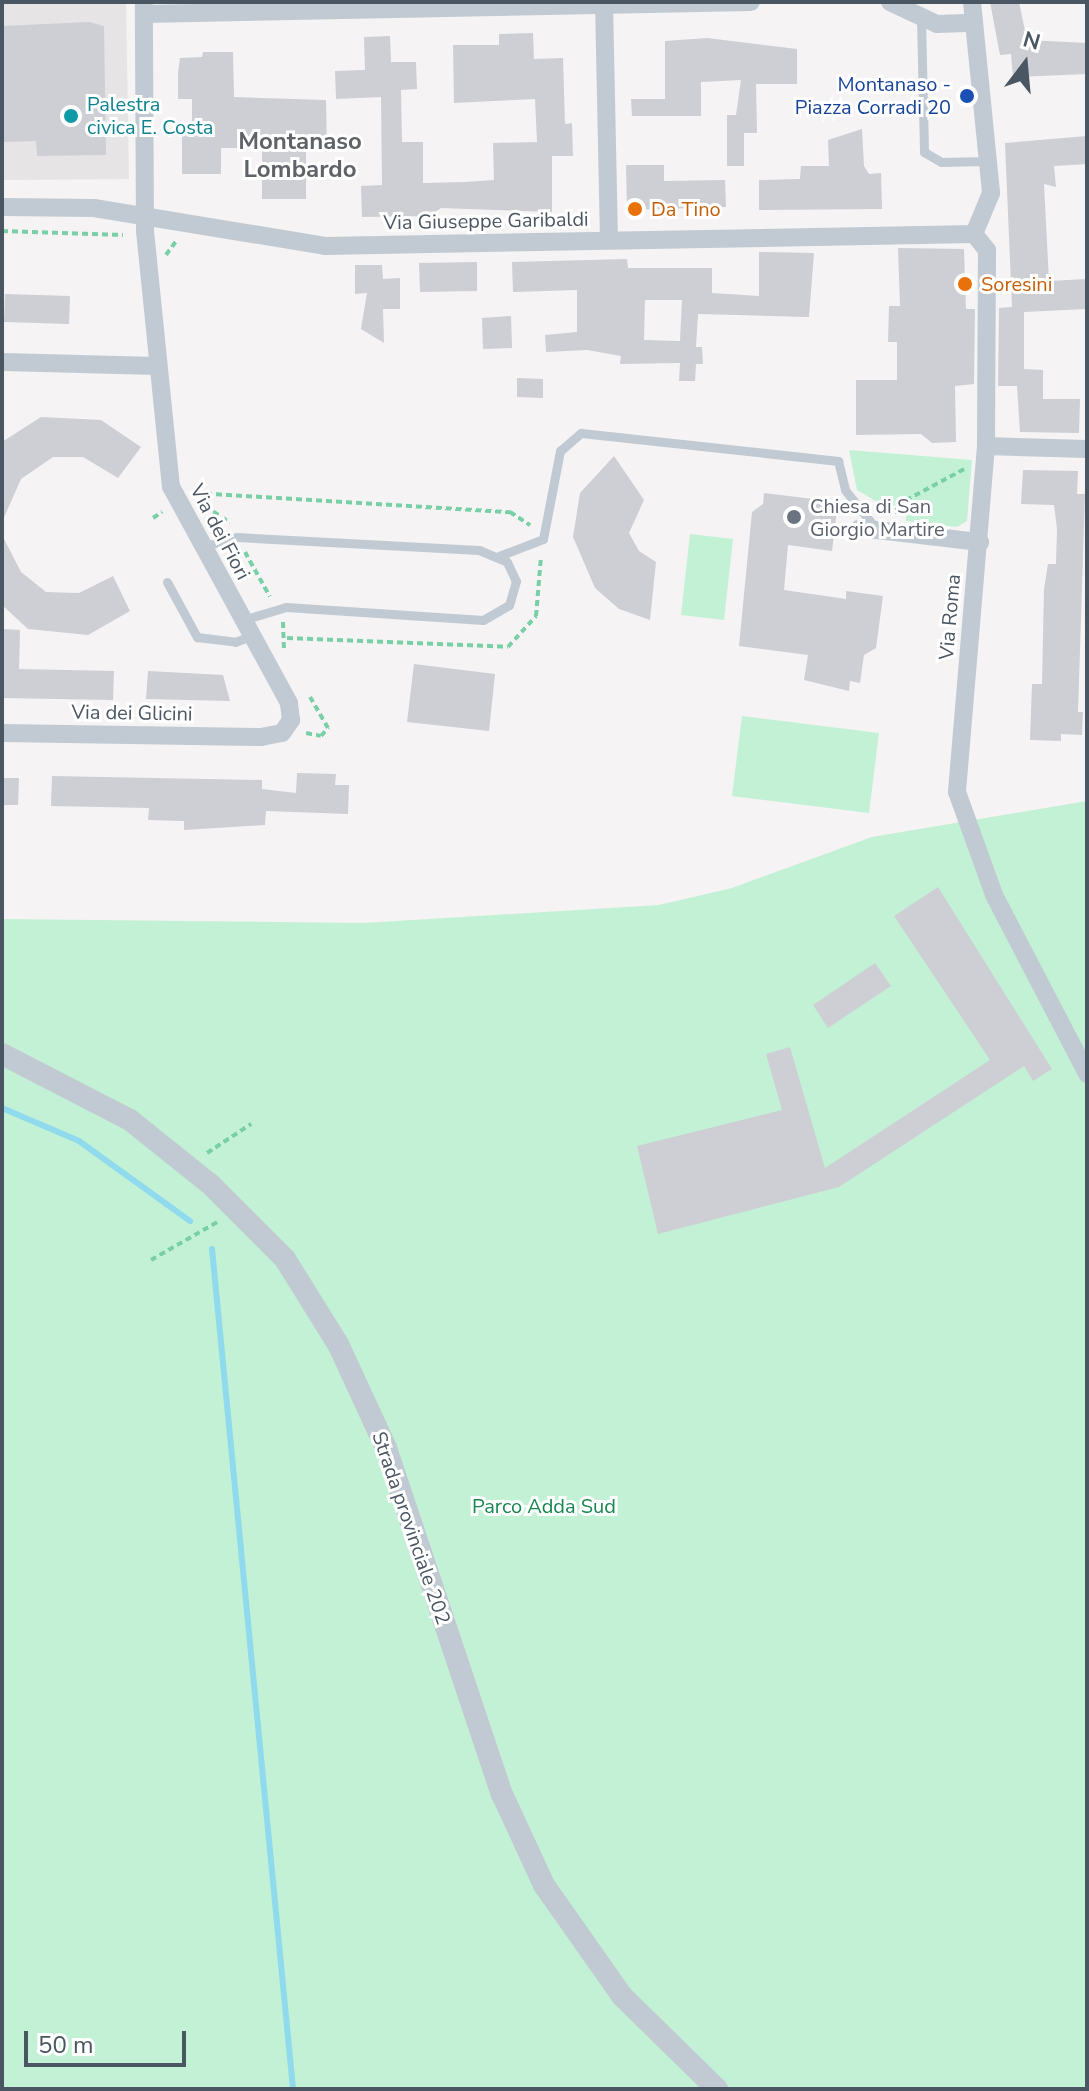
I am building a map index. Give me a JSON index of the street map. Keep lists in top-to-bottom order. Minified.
{"streets":{"street":["Via Giuseppe Garibaldi","Via dei Fiori","Via Roma","Via dei Glicini","Strada provinciale 202"]},"crossings":[["Via Giuseppe Garibaldi","Via dei Fiori"],["Via Giuseppe Garibaldi","Via Roma"],["Via dei Fiori","Via dei Glicini"]],"districts":["Montanaso Lombardo"],"parks":["Parco Adda Sud"],"places":["Montanaso - Piazza Corradi 20","Palestra civica E. Costa","Da Tino","Soresini","Chiesa di San Giorgio Martire"],"scale_bar":"50 m","north":"top"}
